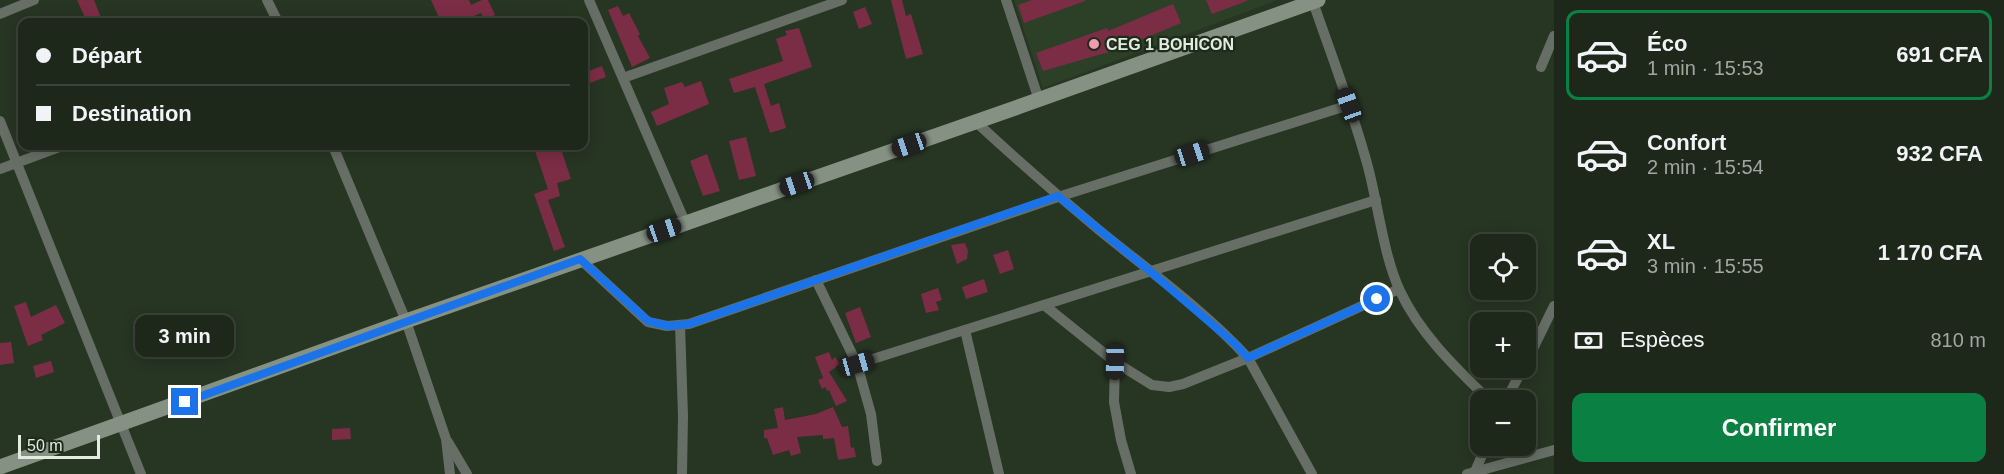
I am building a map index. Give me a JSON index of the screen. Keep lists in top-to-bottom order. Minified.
{"places":["CEG 1 BOHICON"],"scale_bar":"50 m","page":{"list":[{"name":"Éco","note":"1 min · 15:53","value":"691 CFA"},{"name":"Confort","note":"2 min · 15:54","value":"932 CFA"},{"name":"XL","note":"3 min · 15:55","value":"1 170 CFA"}],"banner":["Départ","Destination"],"map_buttons":["+","−"],"pay":["Espèces","810 m"],"bubble":"3 min","buttons":"Confirmer","scale":"50 m"}}
